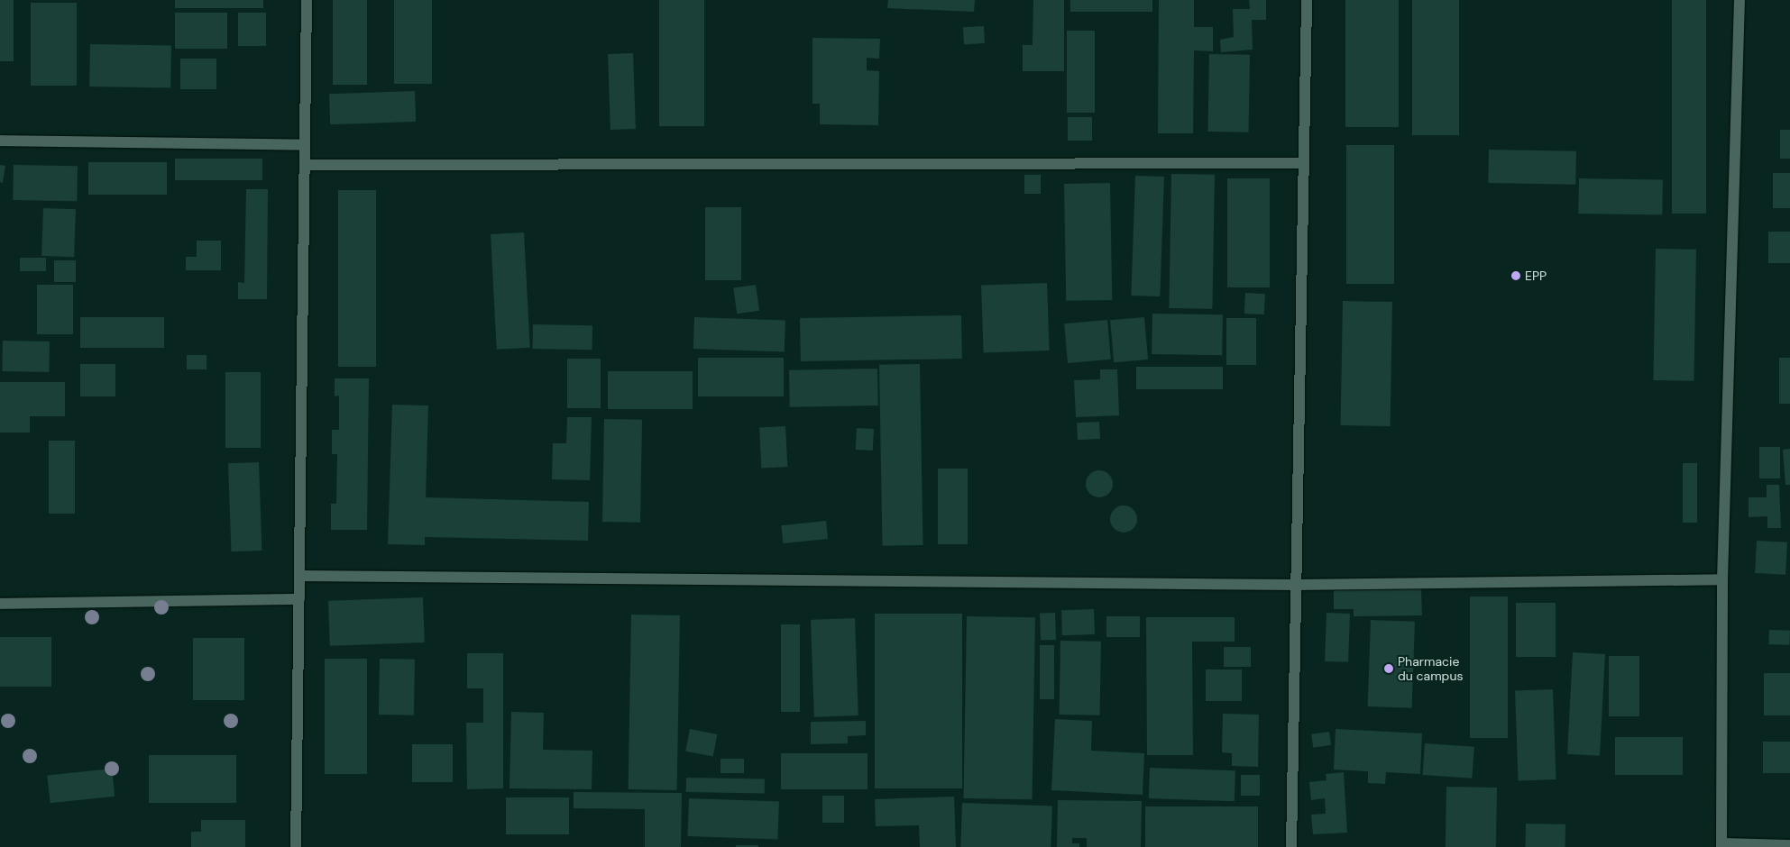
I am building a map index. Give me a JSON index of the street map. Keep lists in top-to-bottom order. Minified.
{"places":["EPP","Pharmacie du campus"]}
